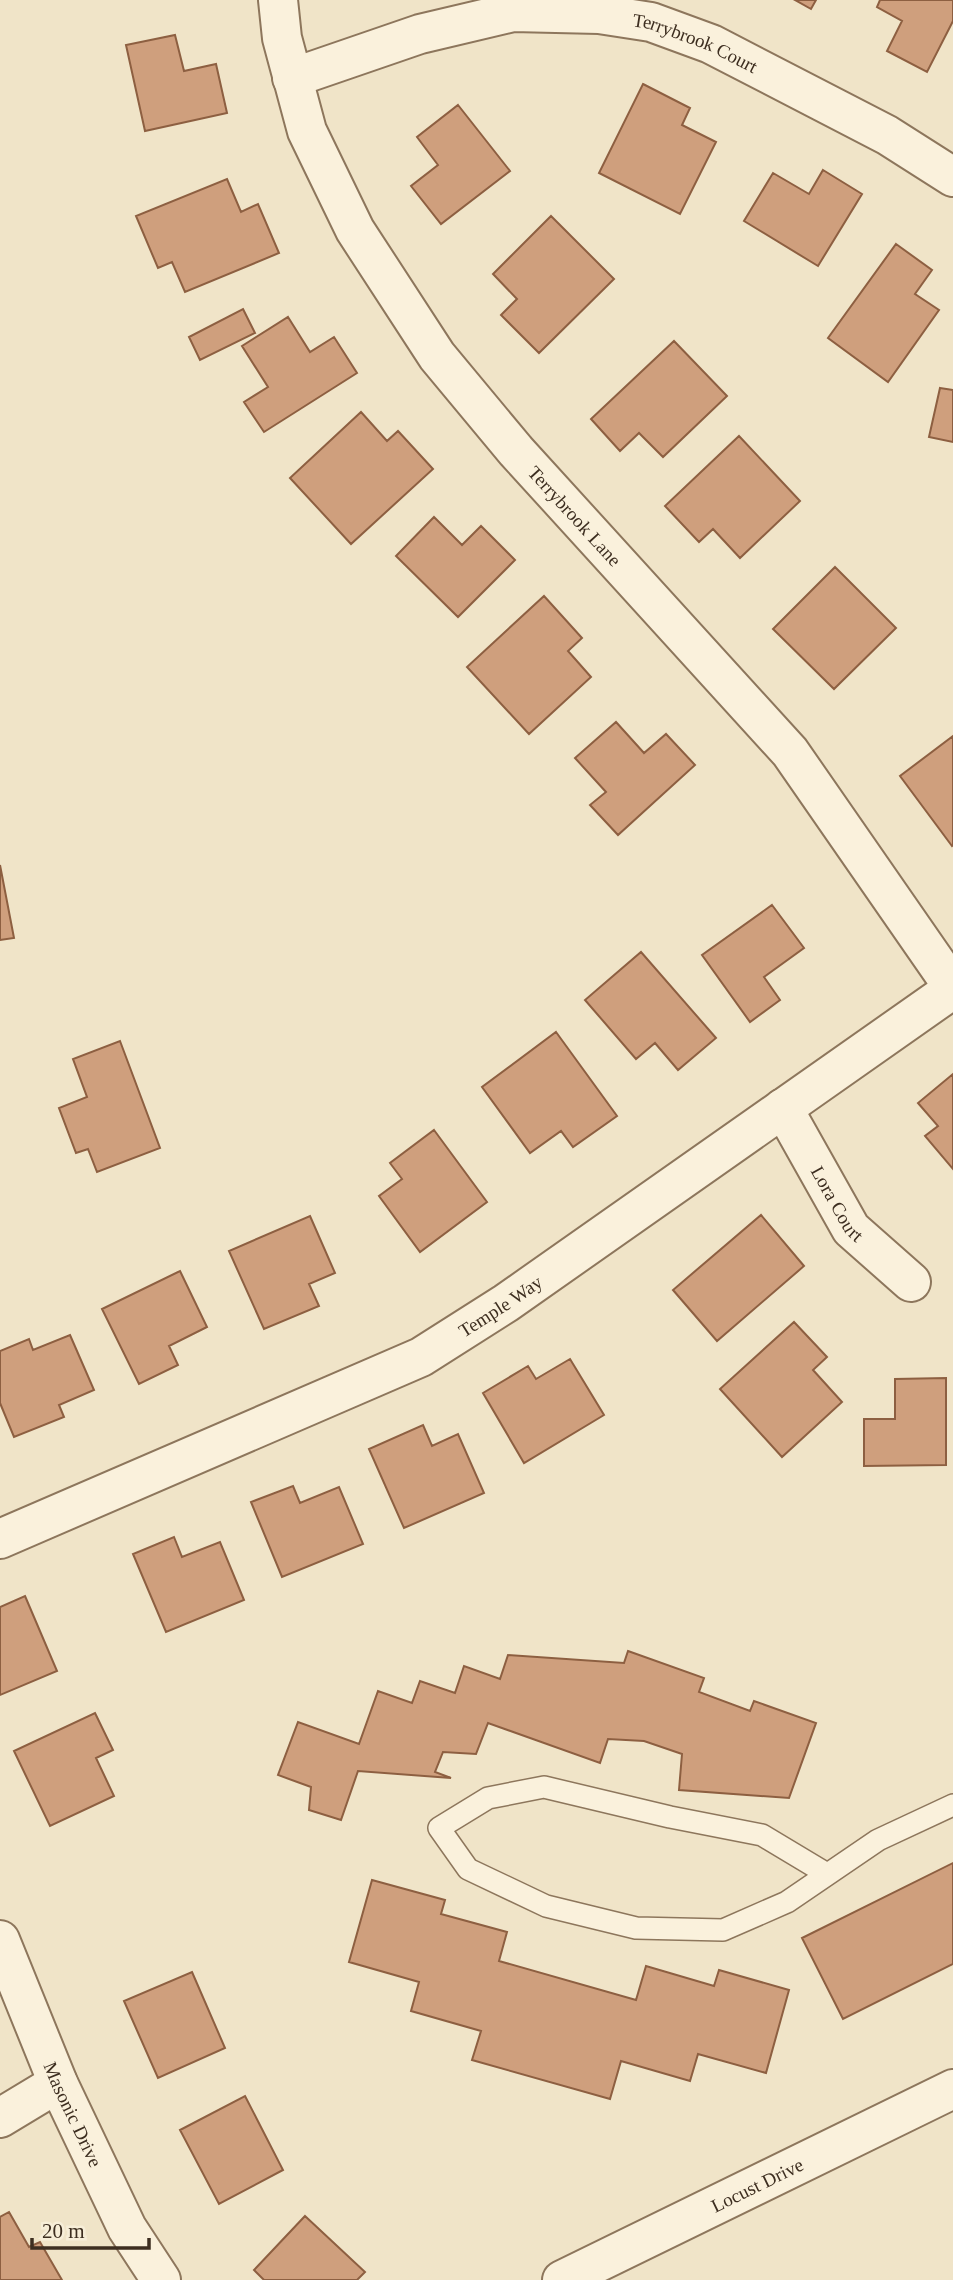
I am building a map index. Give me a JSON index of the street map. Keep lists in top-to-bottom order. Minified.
{"streets":{"street":["Terrybrook Court","Terrybrook Lane","Lora Court","Temple Way","Masonic Drive","Locust Drive"]},"crossings":[["Terrybrook Court","Terrybrook Lane"],["Terrybrook Lane","Temple Way"],["Lora Court","Temple Way"]],"scale_bar":"20 m"}
